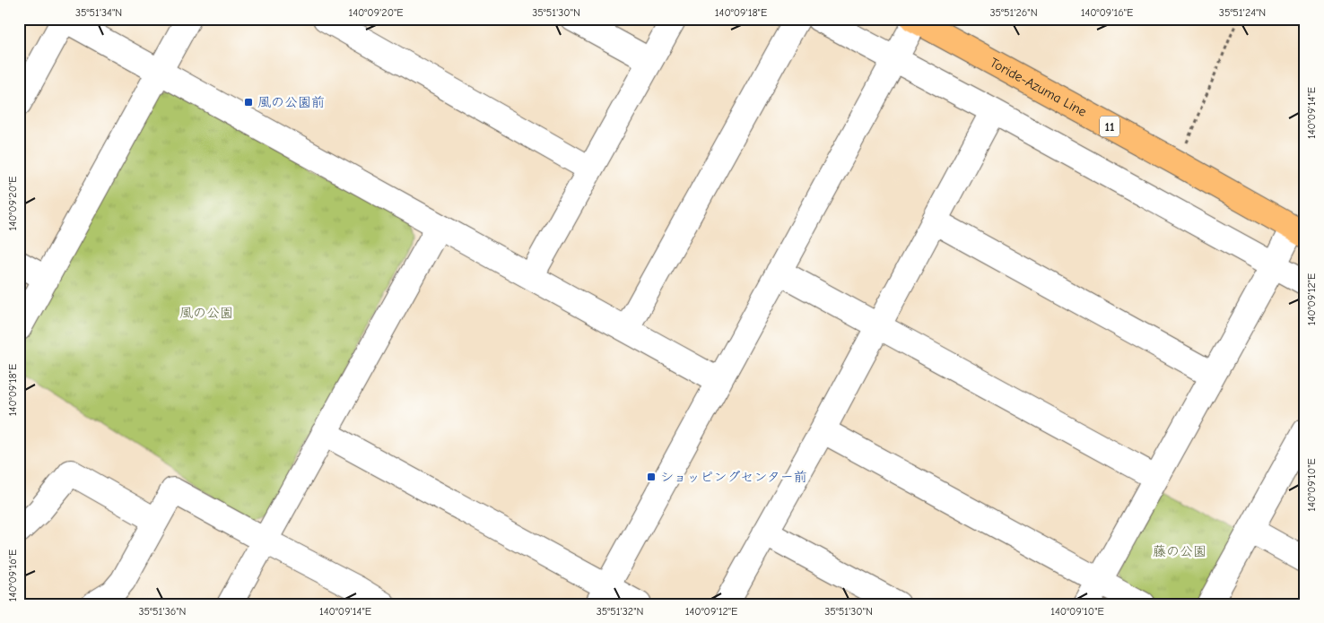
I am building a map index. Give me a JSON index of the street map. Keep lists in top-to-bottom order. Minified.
{"streets":{"main road":["Toride-Azuma Line","11"]},"parks":["風の公園","藤の公園"],"places":{"transit":["風の公園前","ショッピングセンター前"]},"coordinates":["35°51'34\"N","140°09'20\"E","35°51'30\"N","140°09'18\"E","35°51'26\"N","140°09'16\"E","35°51'24\"N","140°09'14\"E","140°09'12\"E","140°09'10\"E","35°51'36\"N","35°51'32\"N"]}
